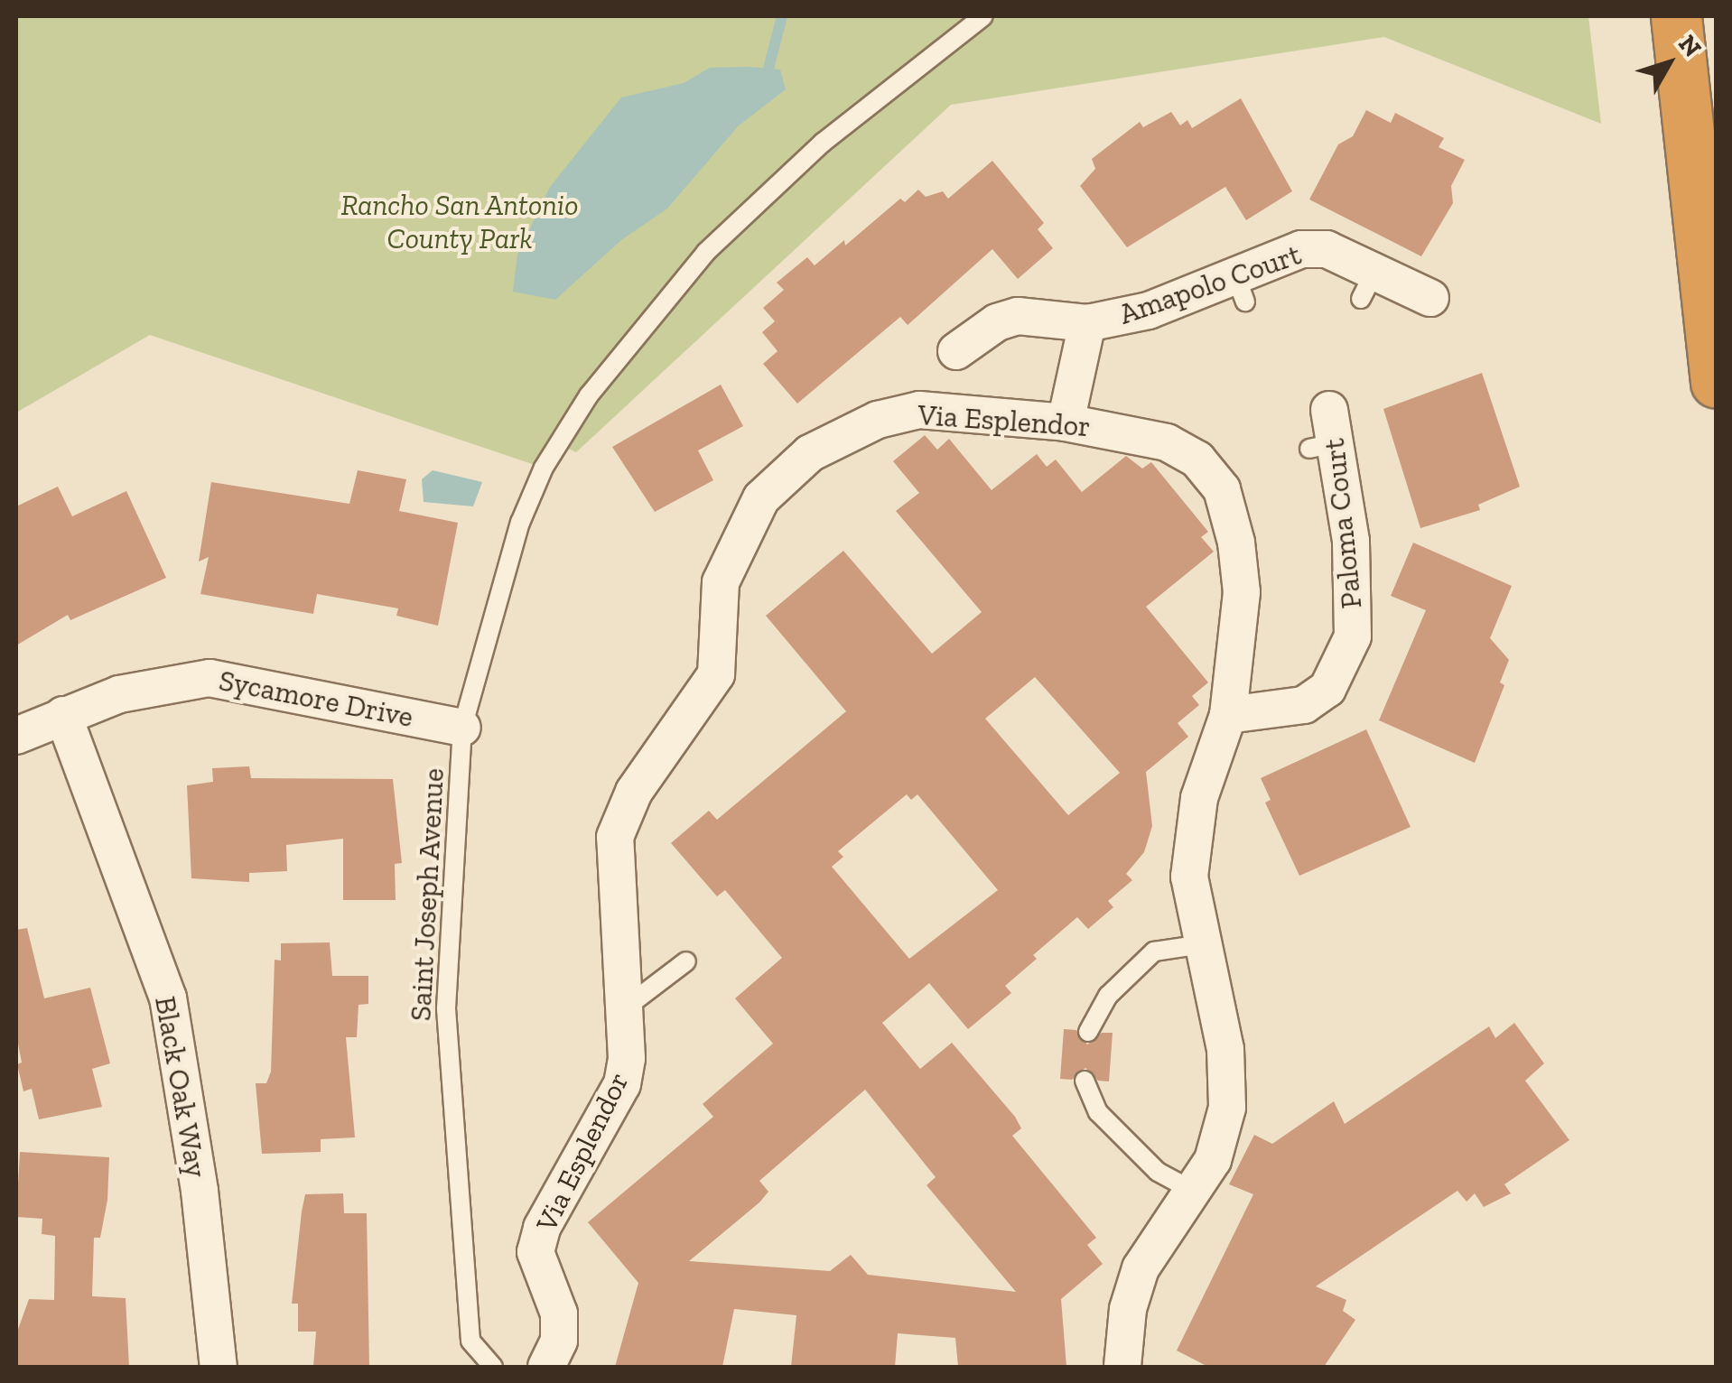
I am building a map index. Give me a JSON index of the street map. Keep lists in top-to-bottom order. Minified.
{"streets":{"street":["Amapolo Court","Via Esplendor","Paloma Court","Sycamore Drive","Black Oak Way"],"lane":["Saint Joseph Avenue"]},"crossings":[["Amapolo Court","Via Esplendor"],["Via Esplendor","Paloma Court"],["Sycamore Drive","Saint Joseph Avenue"],["Sycamore Drive","Black Oak Way"]],"parks":["Rancho San Antonio County Park"],"north":"top right"}
